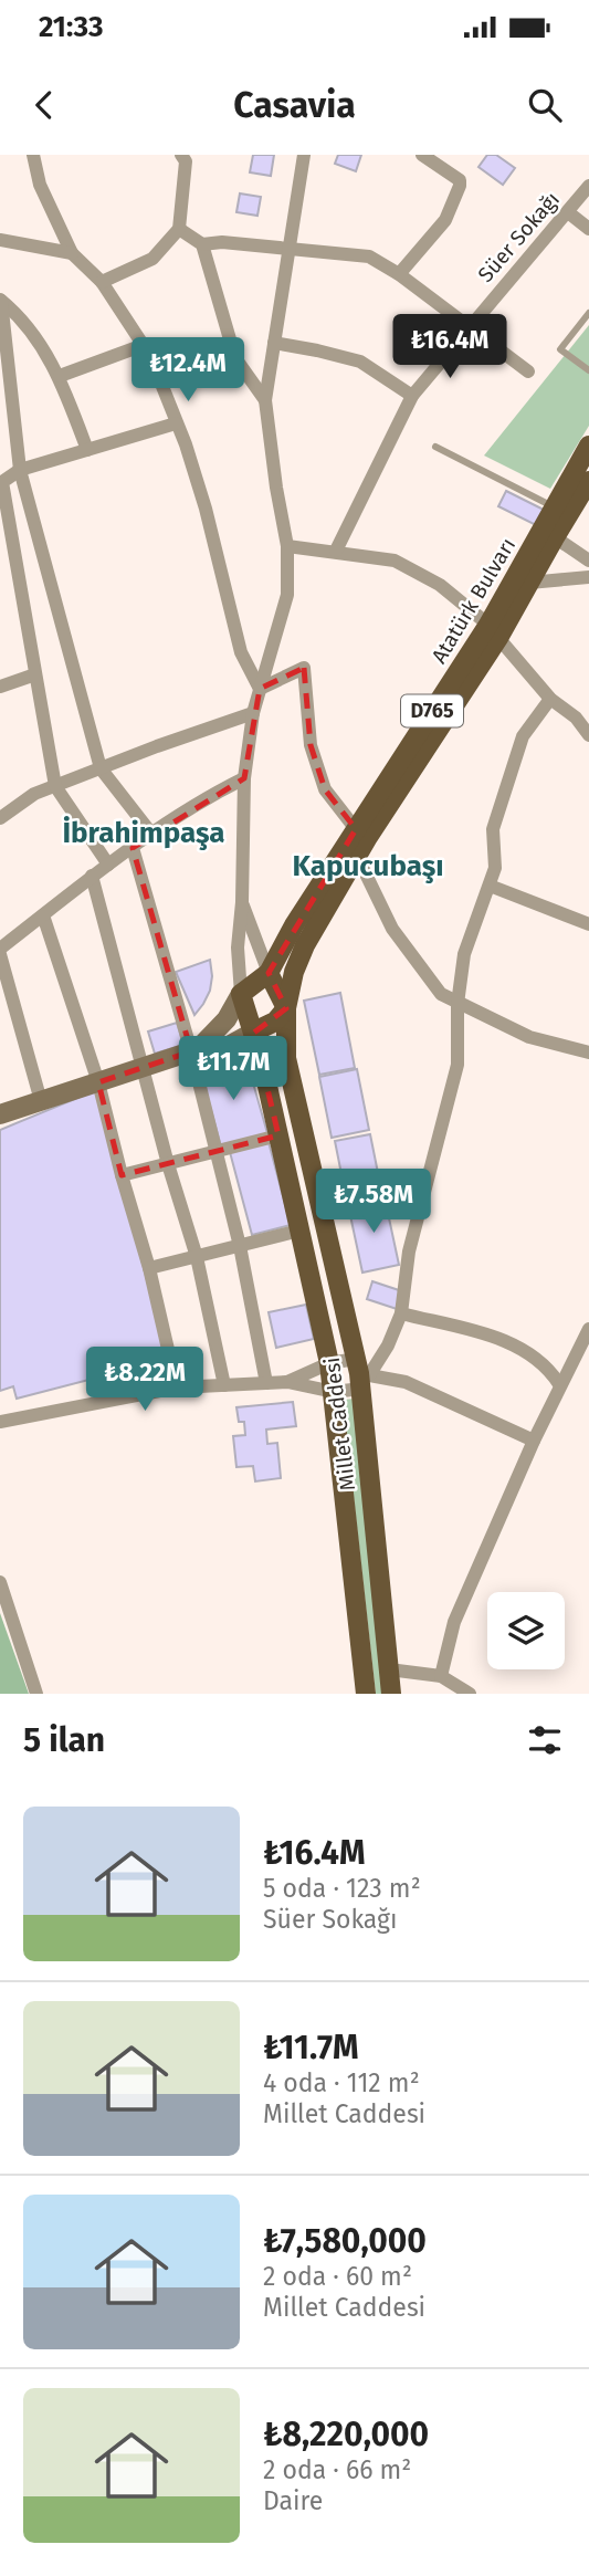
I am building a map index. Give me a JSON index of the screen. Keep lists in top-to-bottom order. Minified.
{"streets":{"main road":["Atatürk Bulvarı","D765","Millet Caddesi"],"street":["Süer Sokağı"]},"crossings":[["Atatürk Bulvarı","Millet Caddesi"]],"districts":["İbrahimpaşa","Kapucubaşı"],"page":{"status":"21:33","header":"Casavia","price":["₺16.4M","₺12.4M","₺11.7M","₺7.58M","₺8.22M"],"heading":"5 ilan","list":[{"name":"₺16.4M","note":"5 oda · 123 m² · Süer Sokağı"},{"name":"₺11.7M","note":"4 oda · 112 m² · Millet Caddesi"},{"name":"₺7,580,000","note":"2 oda · 60 m² · Millet Caddesi"},{"name":"₺8,220,000","note":"2 oda · 66 m² · Daire"}]}}
